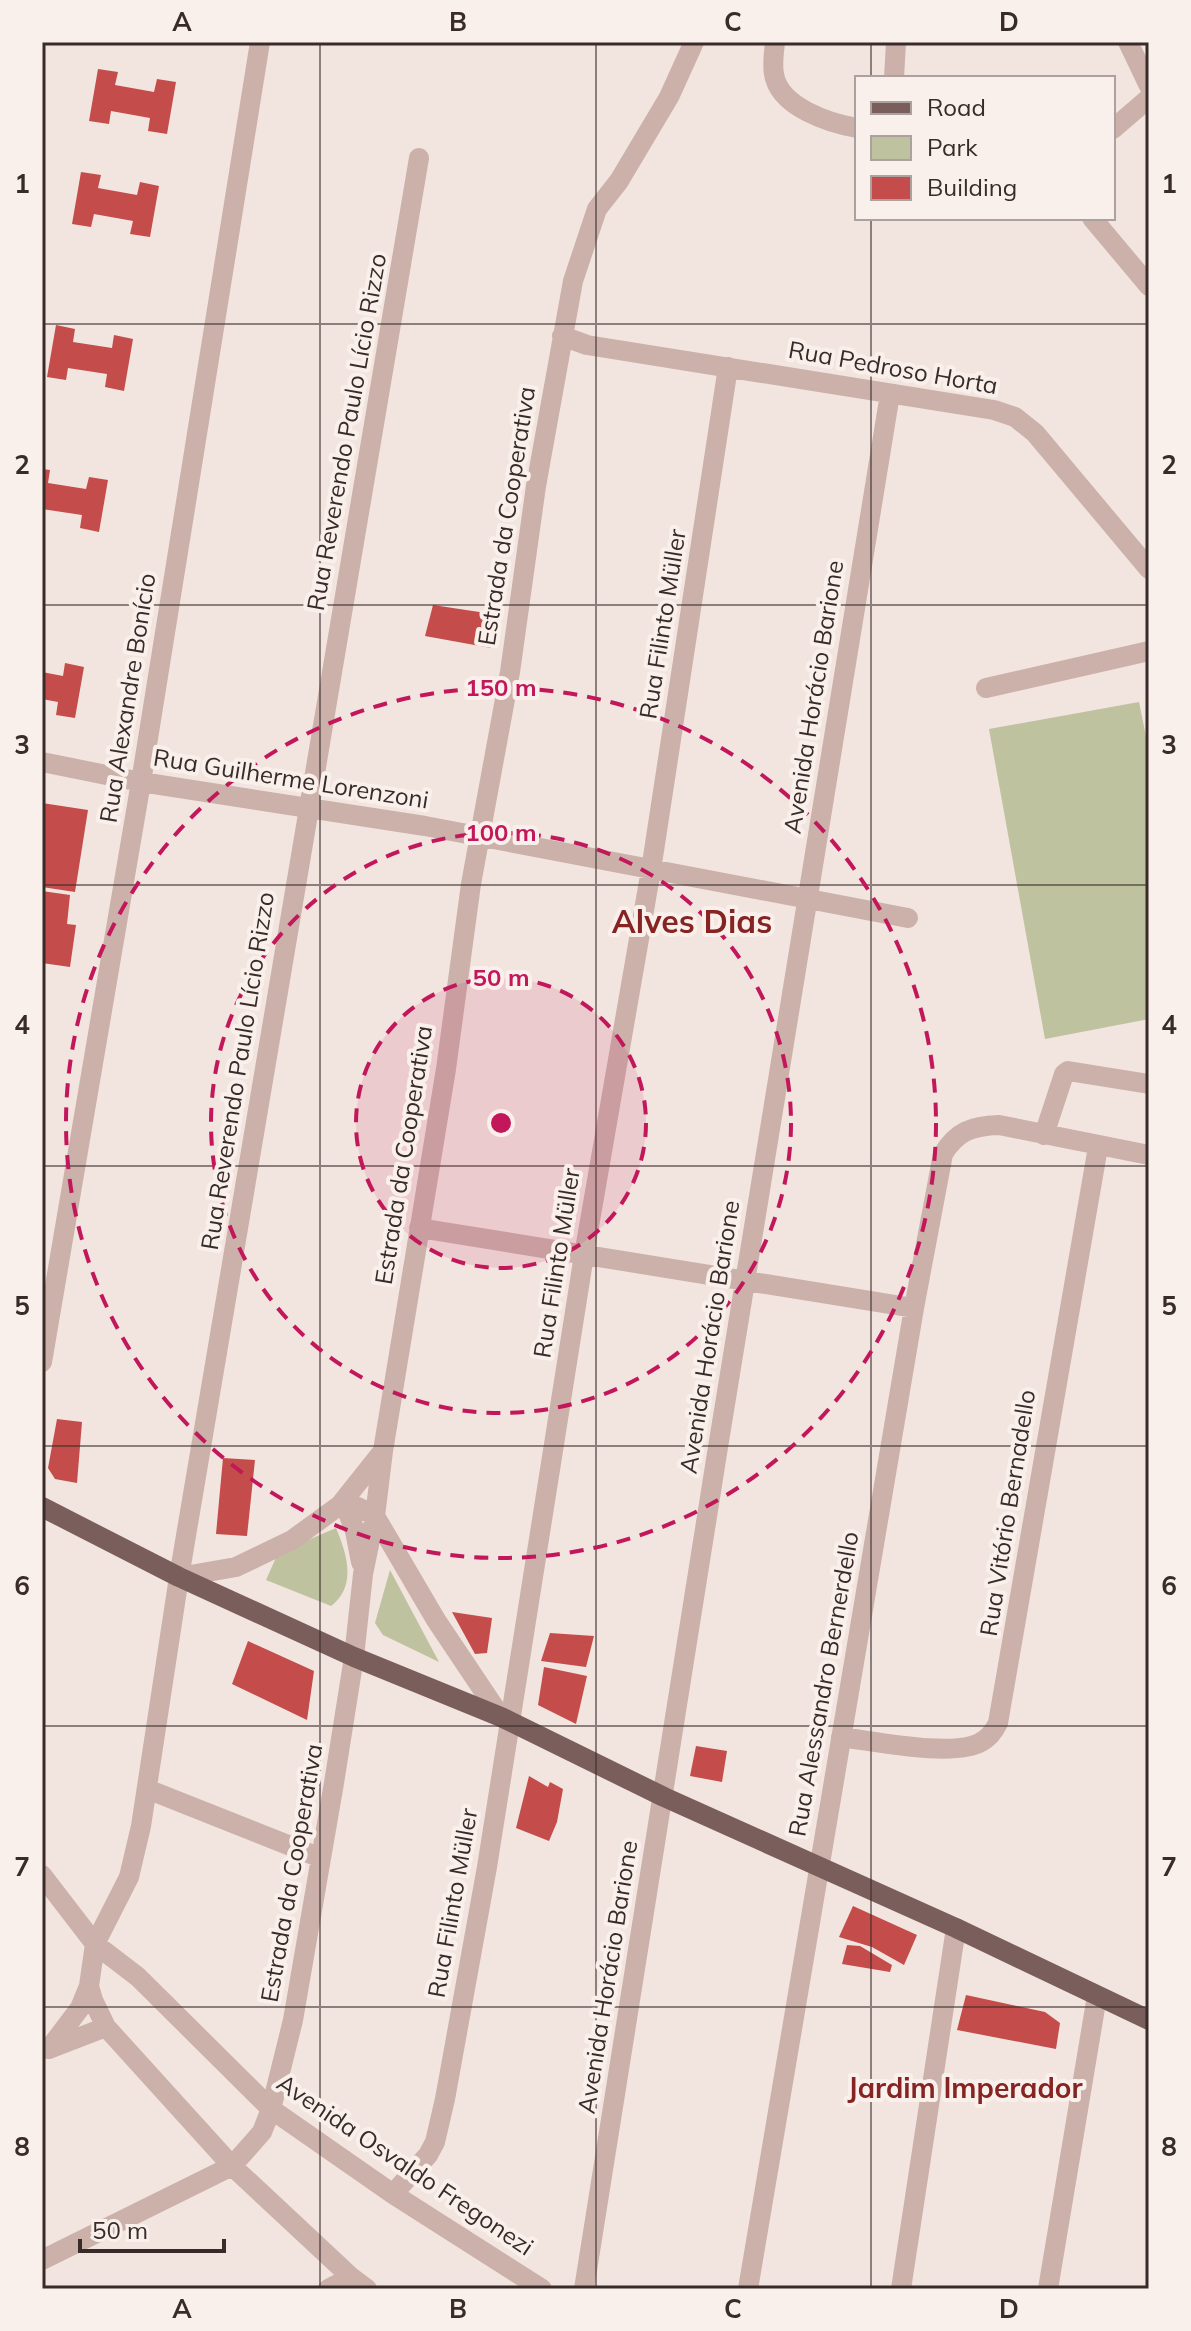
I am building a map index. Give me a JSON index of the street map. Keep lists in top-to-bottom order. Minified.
{"streets":{"street":["Rua Pedroso Horta","Rua Reverendo Paulo Lício Rizzo","Estrada da Cooperativa","Rua Filinto Müller","Avenida Horácio Barione","Rua Alexandre Bonício","Rua Guilherme Lorenzoni","Rua Vitório Bernadello","Rua Alessandro Bernerdello","Avenida Osvaldo Fregonezi"]},"crossings":[["Rua Pedroso Horta","Estrada da Cooperativa"],["Rua Pedroso Horta","Rua Filinto Müller"],["Rua Pedroso Horta","Avenida Horácio Barione"],["Rua Reverendo Paulo Lício Rizzo","Rua Guilherme Lorenzoni"],["Rua Reverendo Paulo Lício Rizzo","Avenida Osvaldo Fregonezi"],["Estrada da Cooperativa","Rua Guilherme Lorenzoni"],["Estrada da Cooperativa","Avenida Osvaldo Fregonezi"],["Rua Filinto Müller","Rua Guilherme Lorenzoni"],["Rua Filinto Müller","Avenida Osvaldo Fregonezi"],["Avenida Horácio Barione","Rua Guilherme Lorenzoni"],["Rua Alexandre Bonício","Rua Guilherme Lorenzoni"],["Rua Vitório Bernadello","Rua Alessandro Bernerdello"]],"districts":["Alves Dias","Jardim Imperador"],"legend":["Road","Park","Building"],"scale_bar":"50 m","grid":{"columns":["A","B","C","D"],"rows":["1","2","3","4","5","6","7","8"]},"rings":["150 m","100 m","50 m"]}
